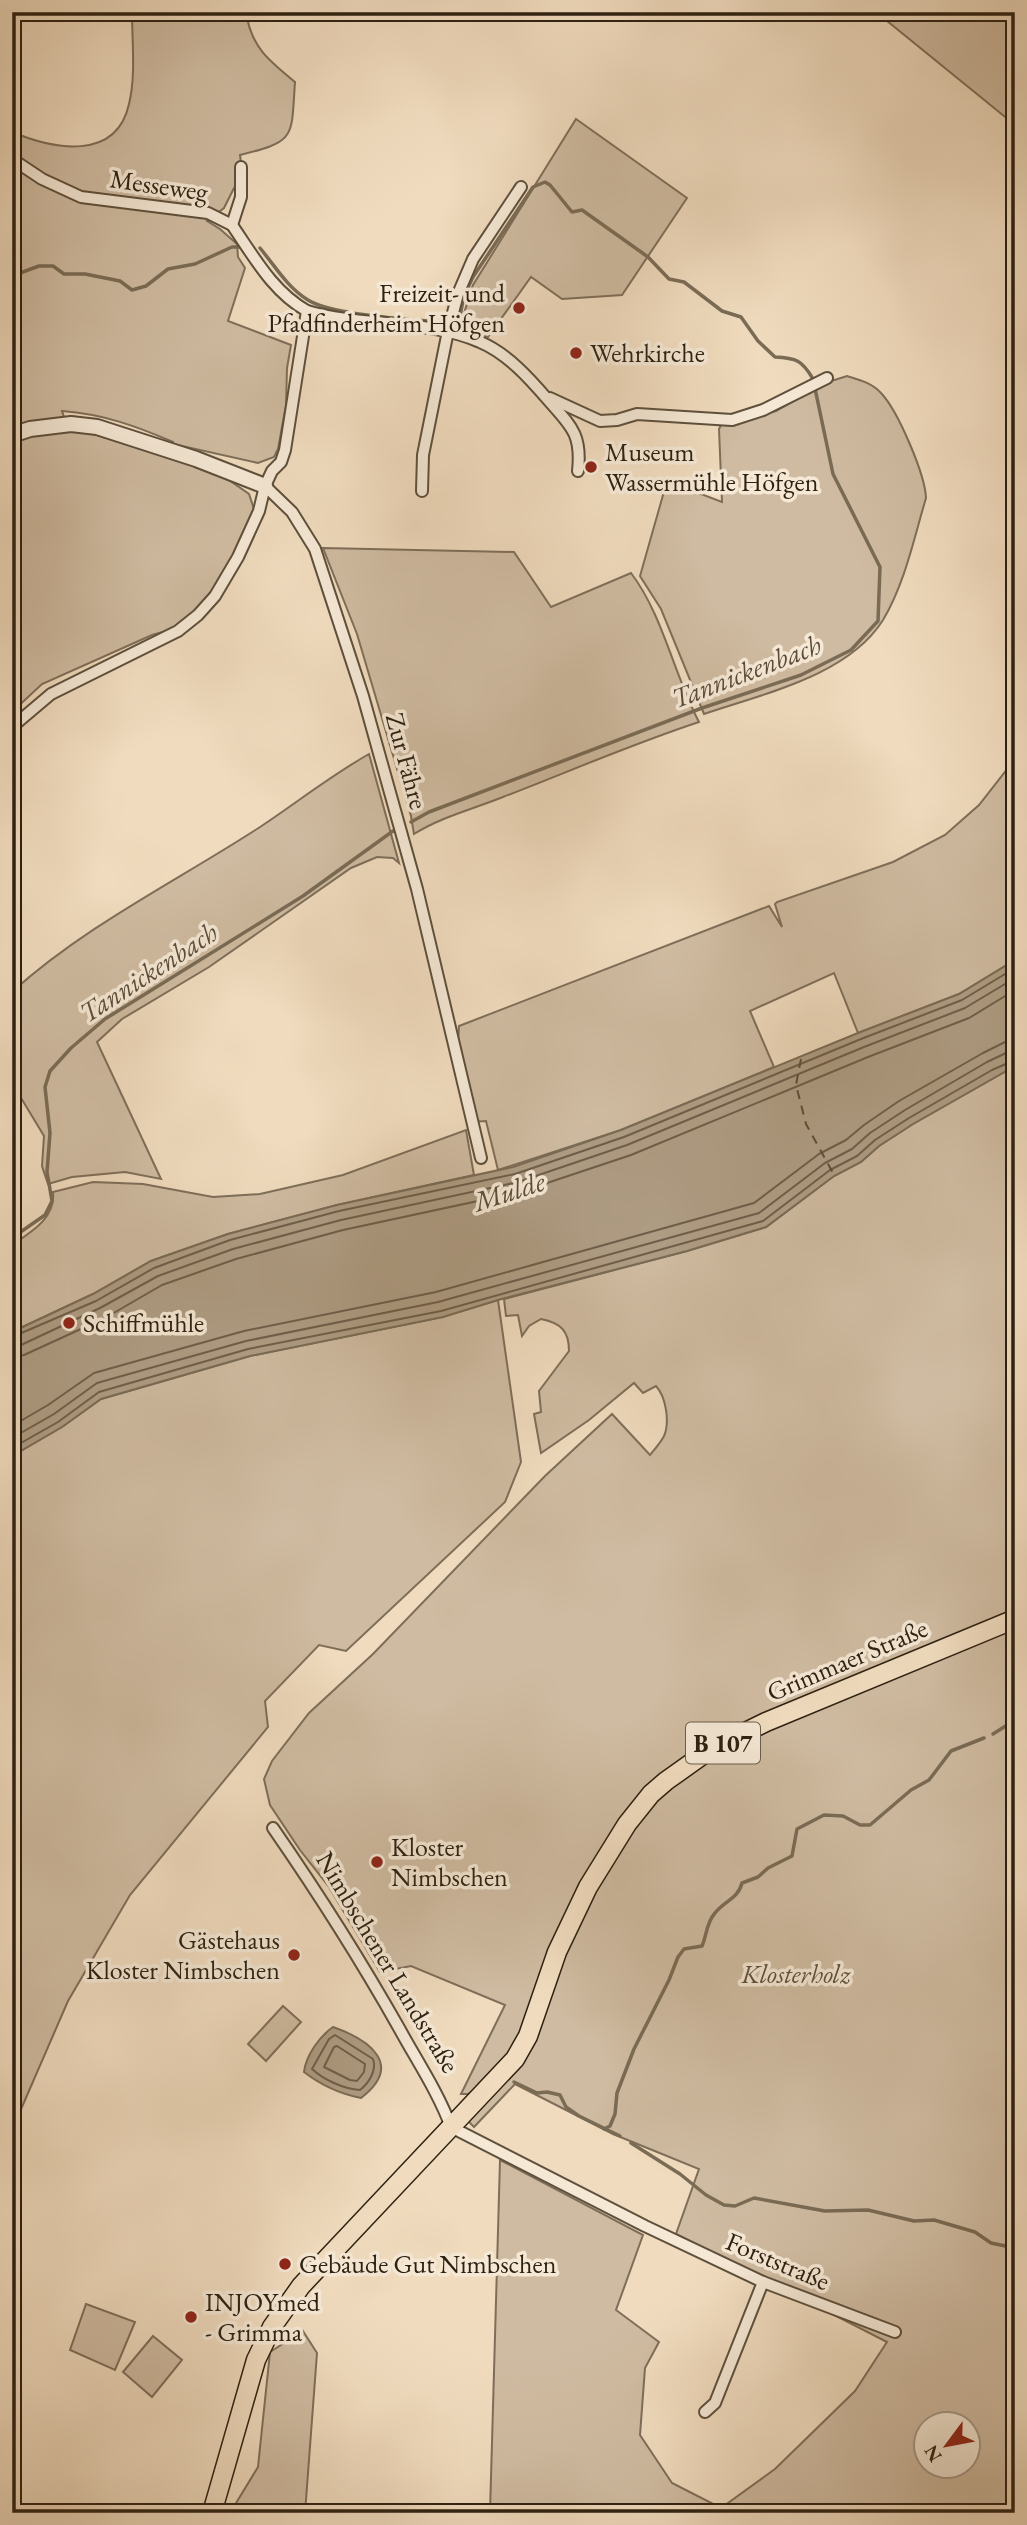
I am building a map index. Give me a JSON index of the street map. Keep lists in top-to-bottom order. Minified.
{"streets":{"main road":["Grimmaer Straße","B 107","Nimbschener Landstraße"],"street":["Messeweg","Zur Fähre","Forststraße"]},"crossings":[["Grimmaer Straße","Nimbschener Landstraße"],["Nimbschener Landstraße","Forststraße"]],"water":["Tannickenbach","Mulde"],"parks":["Klosterholz"],"places":["Freizeit- und Pfadfinderheim Höfgen","Wehrkirche","Museum Wassermühle Höfgen","Schiffmühle","Kloster Nimbschen","Gästehaus Kloster Nimbschen","Gebäude Gut Nimbschen","INJOYmed - Grimma"],"north":"bottom left"}
